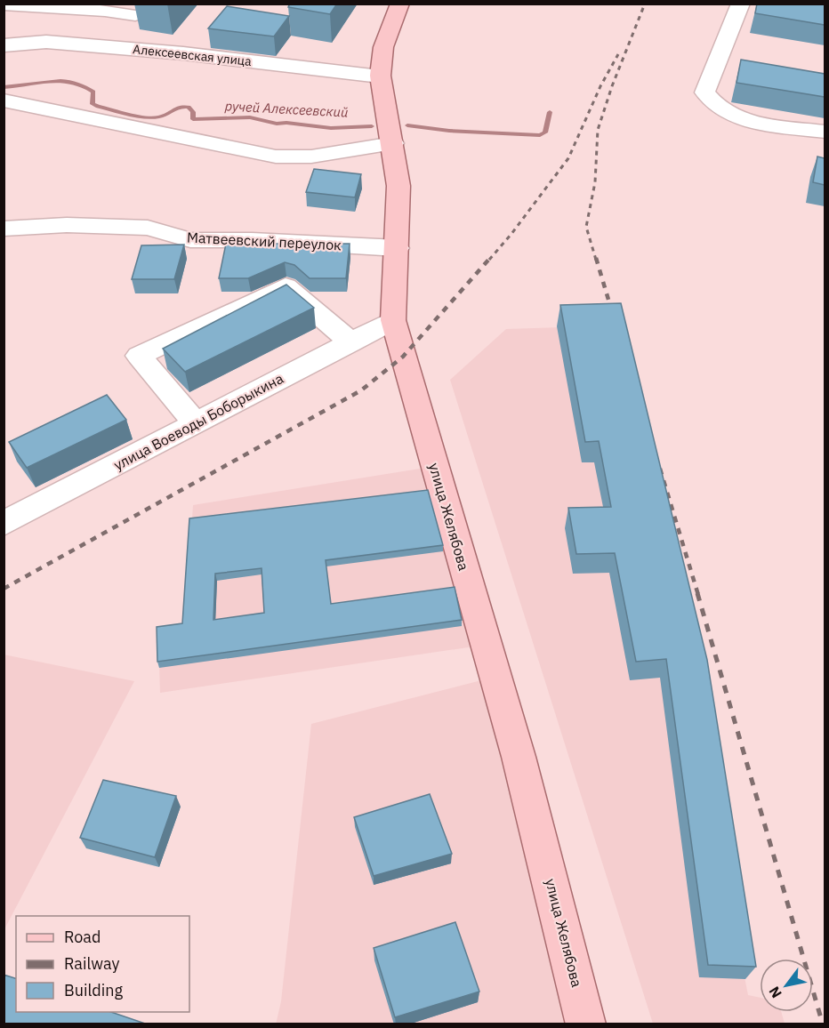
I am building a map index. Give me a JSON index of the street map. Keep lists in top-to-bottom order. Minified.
{"streets":{"main road":["улица Желябова"],"street":["Алексеевская улица","Матвеевский переулок","улица Воеводы Боборыкина"]},"crossings":[["Алексеевская улица","улица Желябова"],["Матвеевский переулок","улица Желябова"],["улица Воеводы Боборыкина","улица Желябова"]],"water":["ручей Алексеевский"],"legend":["Road","Railway","Building"],"north":"bottom left"}
